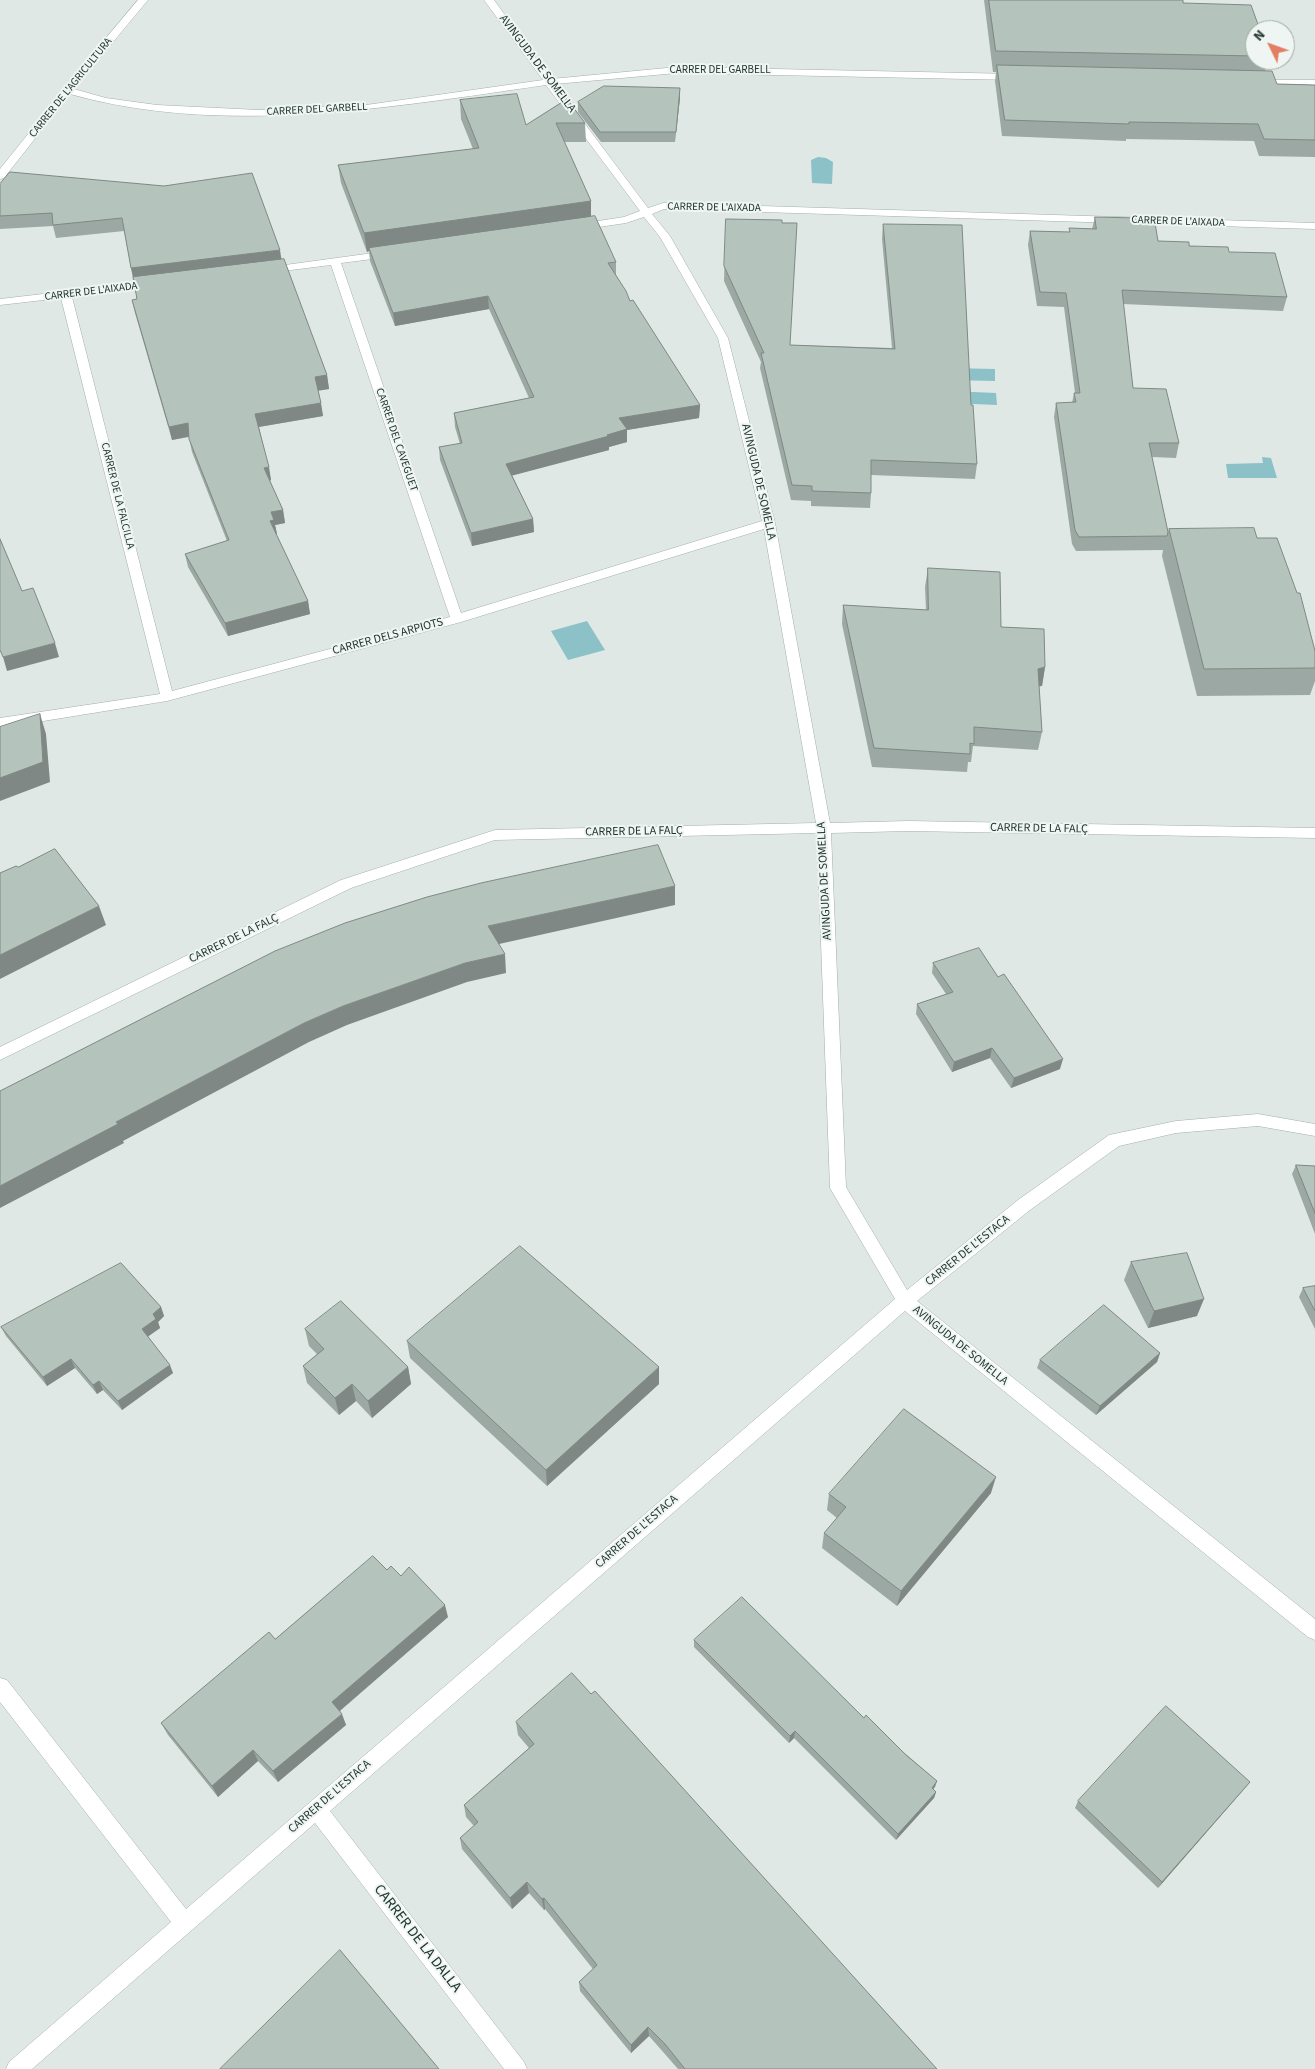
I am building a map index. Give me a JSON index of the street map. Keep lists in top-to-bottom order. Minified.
{"streets":{"street":["AVINGUDA DE SOMELLA","CARRER DEL GARBELL","CARRER DE L'AGRICULTURA","CARRER DE L'AIXADA","CARRER DEL CAVEGUET","CARRER DE LA FALCILLA","CARRER DELS ARPIOTS","CARRER DE LA FALÇ","CARRER DE L'ESTACA","CARRER DE LA DALLA"]},"crossings":[["AVINGUDA DE SOMELLA","CARRER DEL GARBELL"],["AVINGUDA DE SOMELLA","CARRER DE L'AIXADA"],["AVINGUDA DE SOMELLA","CARRER DELS ARPIOTS"],["AVINGUDA DE SOMELLA","CARRER DE LA FALÇ"],["AVINGUDA DE SOMELLA","CARRER DE L'ESTACA"],["CARRER DEL GARBELL","CARRER DE L'AGRICULTURA"],["CARRER DE L'AIXADA","CARRER DE LA FALCILLA"],["CARRER DEL CAVEGUET","CARRER DELS ARPIOTS"],["CARRER DE LA FALCILLA","CARRER DELS ARPIOTS"],["CARRER DE L'ESTACA","CARRER DE LA DALLA"]],"north":"top left"}
